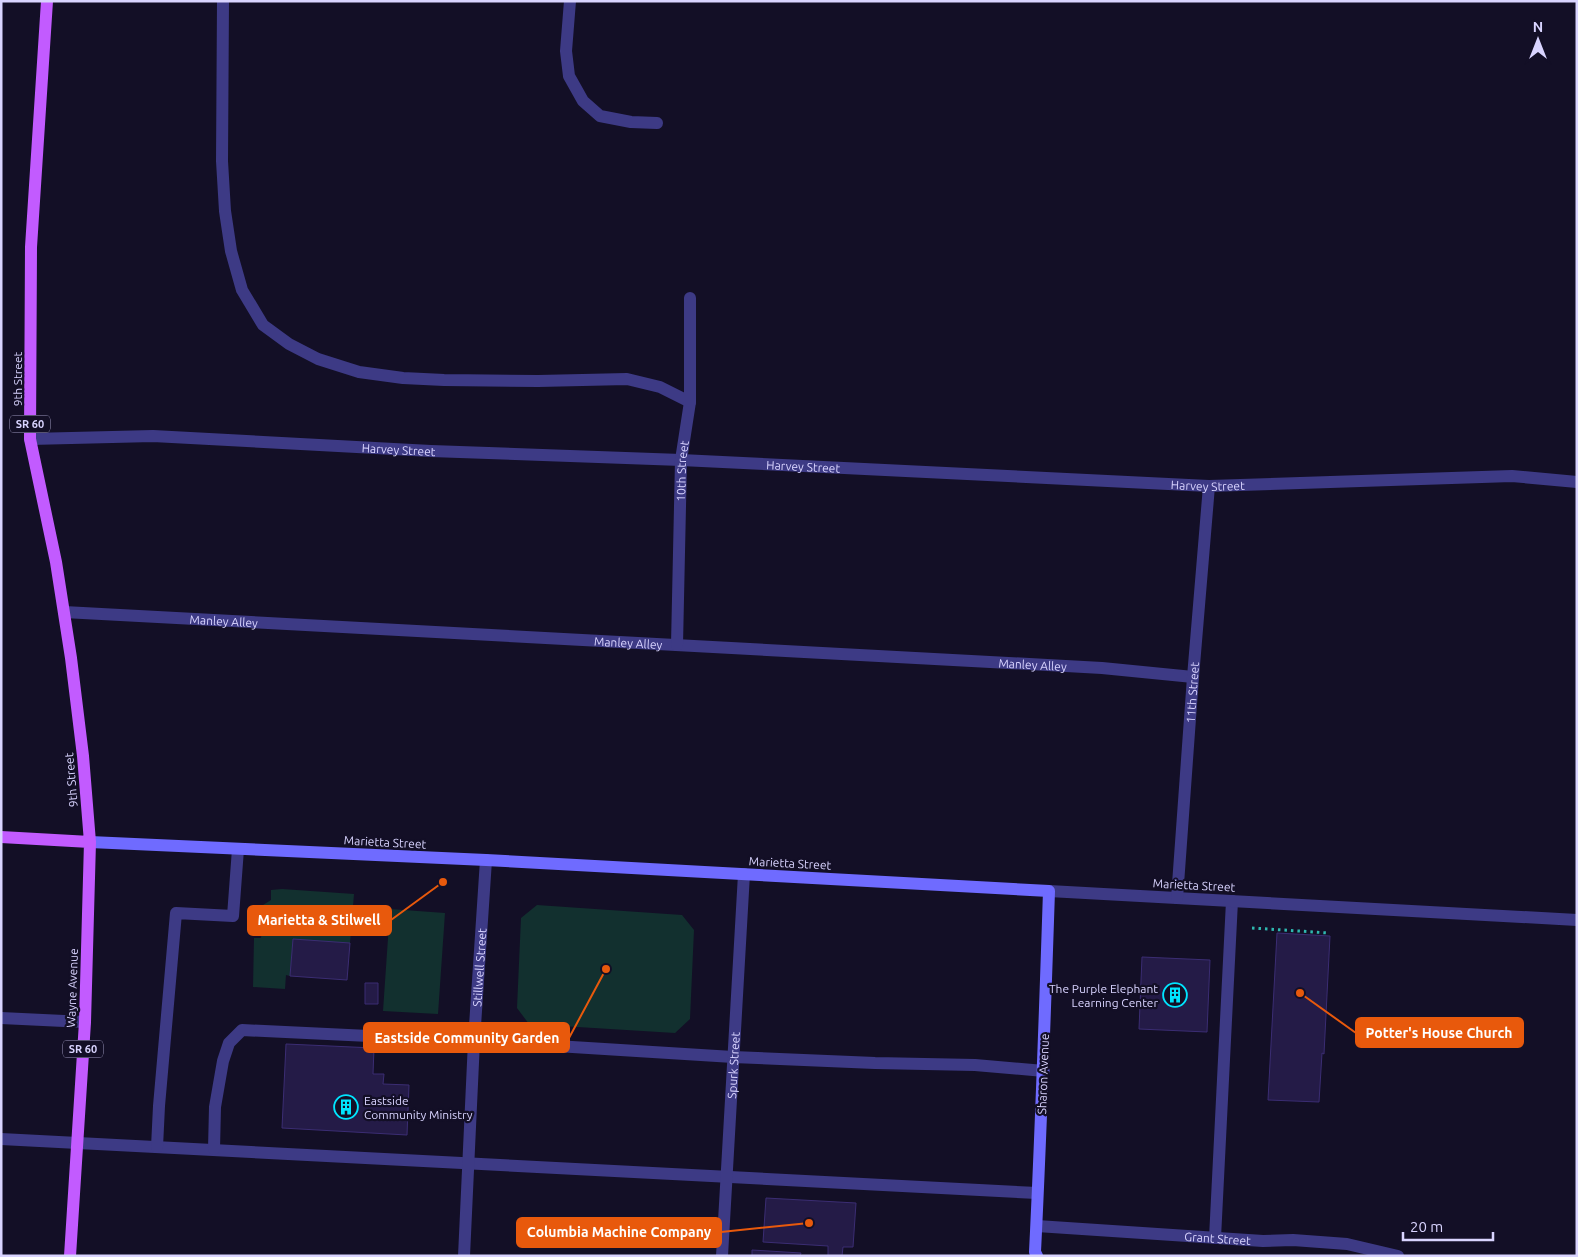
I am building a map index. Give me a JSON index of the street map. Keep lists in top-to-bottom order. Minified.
{"streets":{"main road":["9th Street","SR 60","Marietta Street","Wayne Avenue","Sharon Avenue"],"street":["Harvey Street","10th Street","Manley Alley","11th Street","Stillwell Street","Spurk Street","Grant Street"]},"crossings":[["9th Street","Harvey Street"],["9th Street","Manley Alley"],["9th Street","Marietta Street"],["9th Street","Wayne Avenue"],["Harvey Street","10th Street"],["Harvey Street","11th Street"],["10th Street","Manley Alley"],["Manley Alley","11th Street"],["11th Street","Marietta Street"],["Marietta Street","Stillwell Street"],["Marietta Street","Wayne Avenue"],["Marietta Street","Spurk Street"],["Marietta Street","Sharon Avenue"],["Sharon Avenue","Grant Street"]],"places":{"other":["Marietta & Stilwell","Eastside Community Garden","Potter's House Church","Columbia Machine Company"],"building":["The Purple Elephant Learning Center","Eastside Community Ministry"]},"scale_bar":"20 m","north":"top"}
